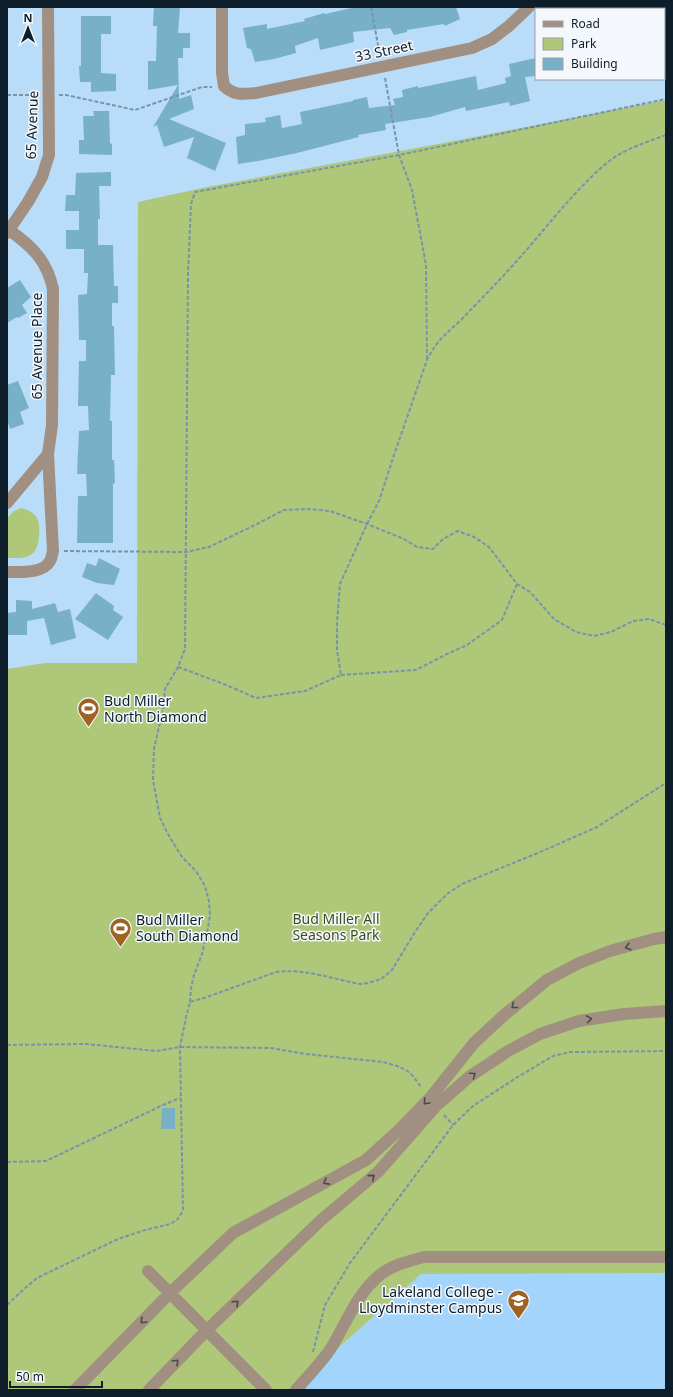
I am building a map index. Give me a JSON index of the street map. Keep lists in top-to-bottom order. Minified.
{"streets":{"street":["33 Street","65 Avenue","65 Avenue Place"]},"crossings":[["65 Avenue","65 Avenue Place"]],"parks":["Bud Miller All Seasons Park"],"places":{"sports":["Bud Miller North Diamond","Bud Miller South Diamond"],"school or university":["Lakeland College - Lloydminster Campus"]},"legend":["Road","Park","Building"],"scale_bar":"50 m","north":"top"}
